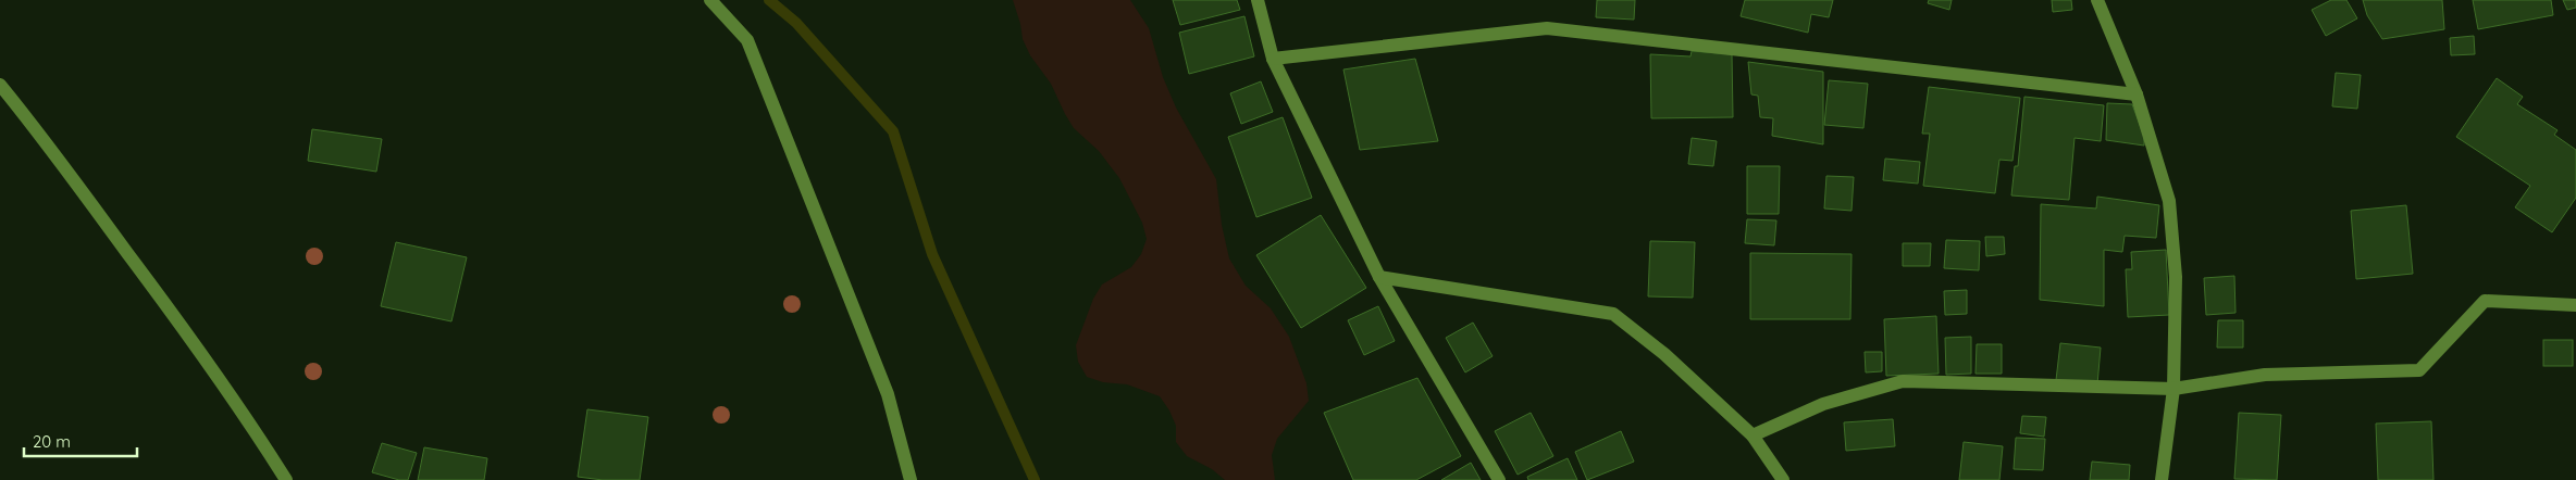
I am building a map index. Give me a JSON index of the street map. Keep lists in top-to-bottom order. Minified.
{"scale_bar":"20 m"}
